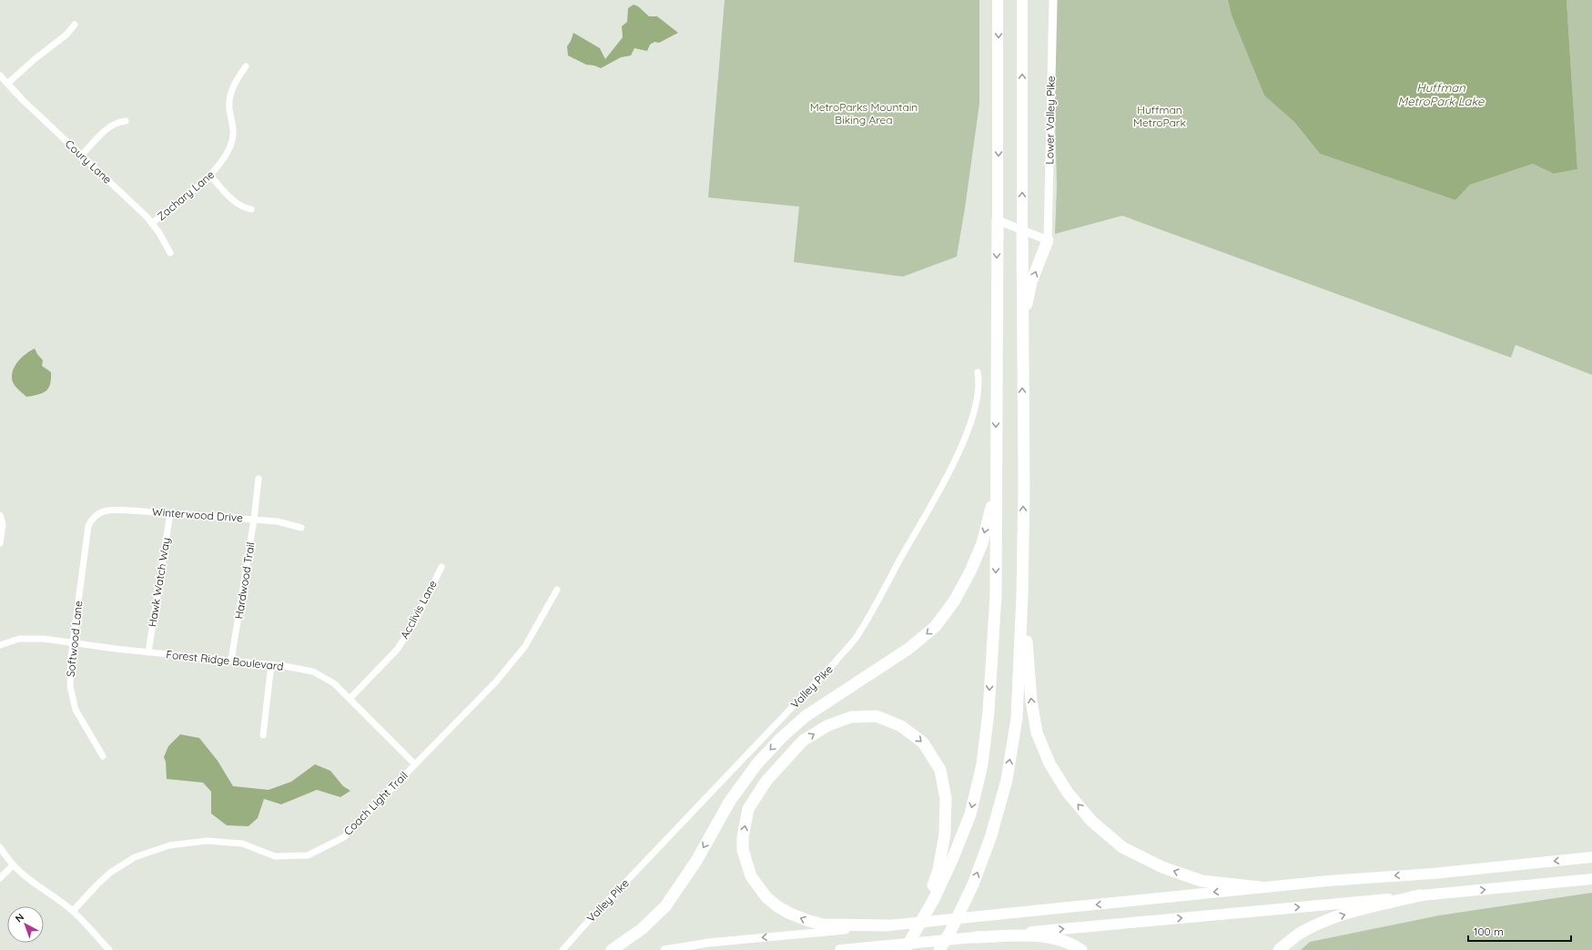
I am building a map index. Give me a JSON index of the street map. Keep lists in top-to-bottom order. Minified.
{"streets":{"street":["Lower Valley Pike","Coury Lane","Zachary Lane","Winterwood Drive","Hardwood Trail","Hawk Watch Way","Acclivis Lane","Softwood Lane","Forest Ridge Boulevard","Valley Pike","Coach Light Trail"]},"crossings":[["Coury Lane","Zachary Lane"],["Winterwood Drive","Hardwood Trail"],["Winterwood Drive","Hawk Watch Way"],["Winterwood Drive","Softwood Lane"],["Hardwood Trail","Forest Ridge Boulevard"],["Hawk Watch Way","Forest Ridge Boulevard"],["Acclivis Lane","Forest Ridge Boulevard"],["Softwood Lane","Forest Ridge Boulevard"],["Forest Ridge Boulevard","Coach Light Trail"]],"water":["Huffman MetroPark Lake"],"parks":["MetroParks Mountain Biking Area","Huffman MetroPark"],"scale_bar":"100 m","north":"top left"}
